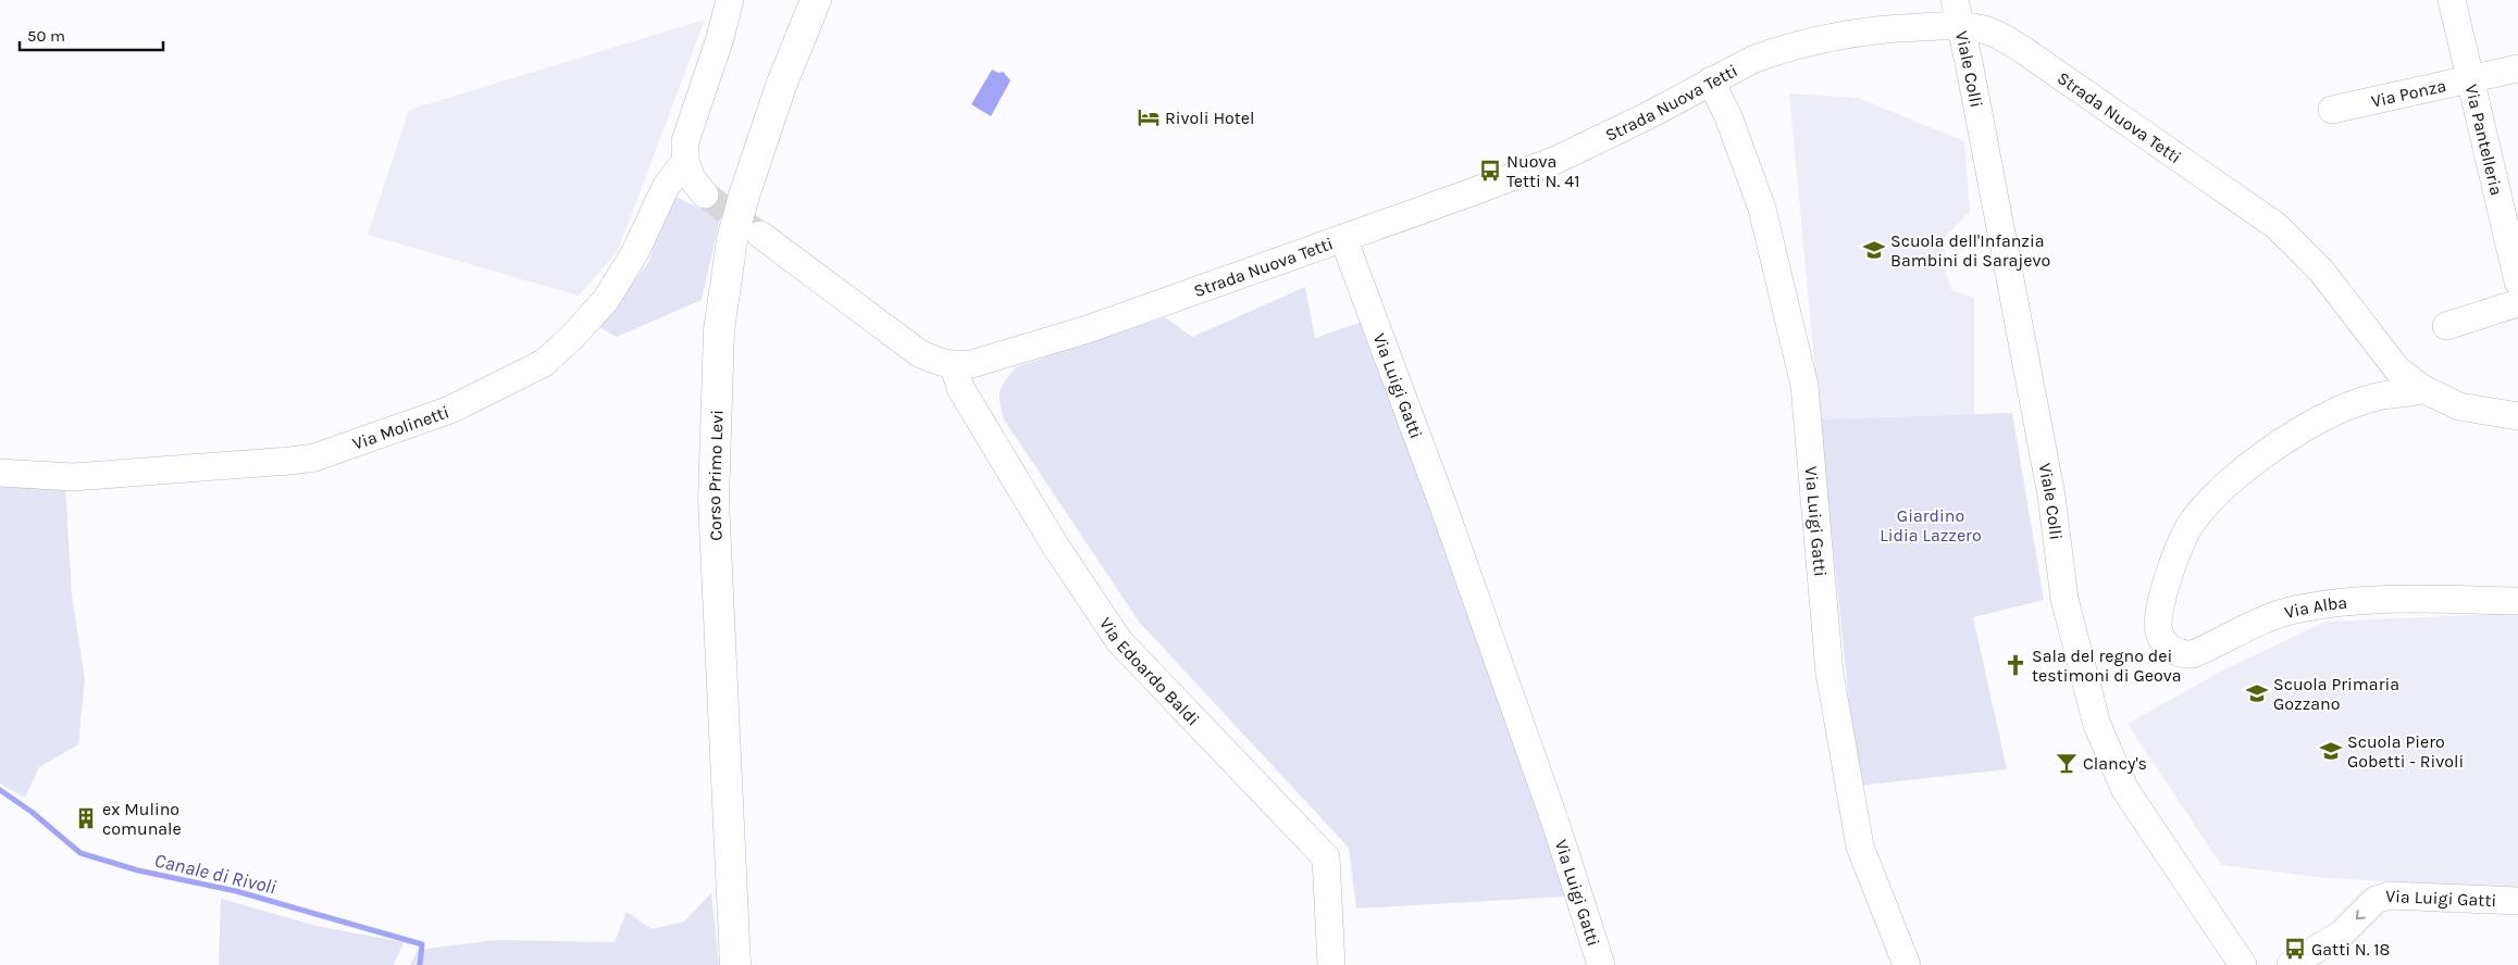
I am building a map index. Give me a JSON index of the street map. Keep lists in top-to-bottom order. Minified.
{"streets":{"main road":["Corso Primo Levi"],"street":["Viale Colli","Via Ponza","Strada Nuova Tetti","Via Pantelleria","Via Luigi Gatti","Via Molinetti","Via Alba","Via Edoardo Baldi"]},"crossings":[["Viale Colli","Strada Nuova Tetti"],["Via Ponza","Via Pantelleria"],["Strada Nuova Tetti","Via Luigi Gatti"],["Strada Nuova Tetti","Via Alba"],["Strada Nuova Tetti","Via Edoardo Baldi"]],"water":["Canale di Rivoli"],"parks":["Giardino Lidia Lazzero"],"places":{"hotel":["Rivoli Hotel"],"bus stop":["Nuova Tetti N. 41","Gatti N. 18"],"school or university":["Scuola dell'Infanzia Bambini di Sarajevo","Scuola Primaria Gozzano","Scuola Piero Gobetti - Rivoli"],"church":["Sala del regno dei testimoni di Geova"],"bar":["Clancy's"],"building":["ex Mulino comunale"]},"scale_bar":"50 m"}
